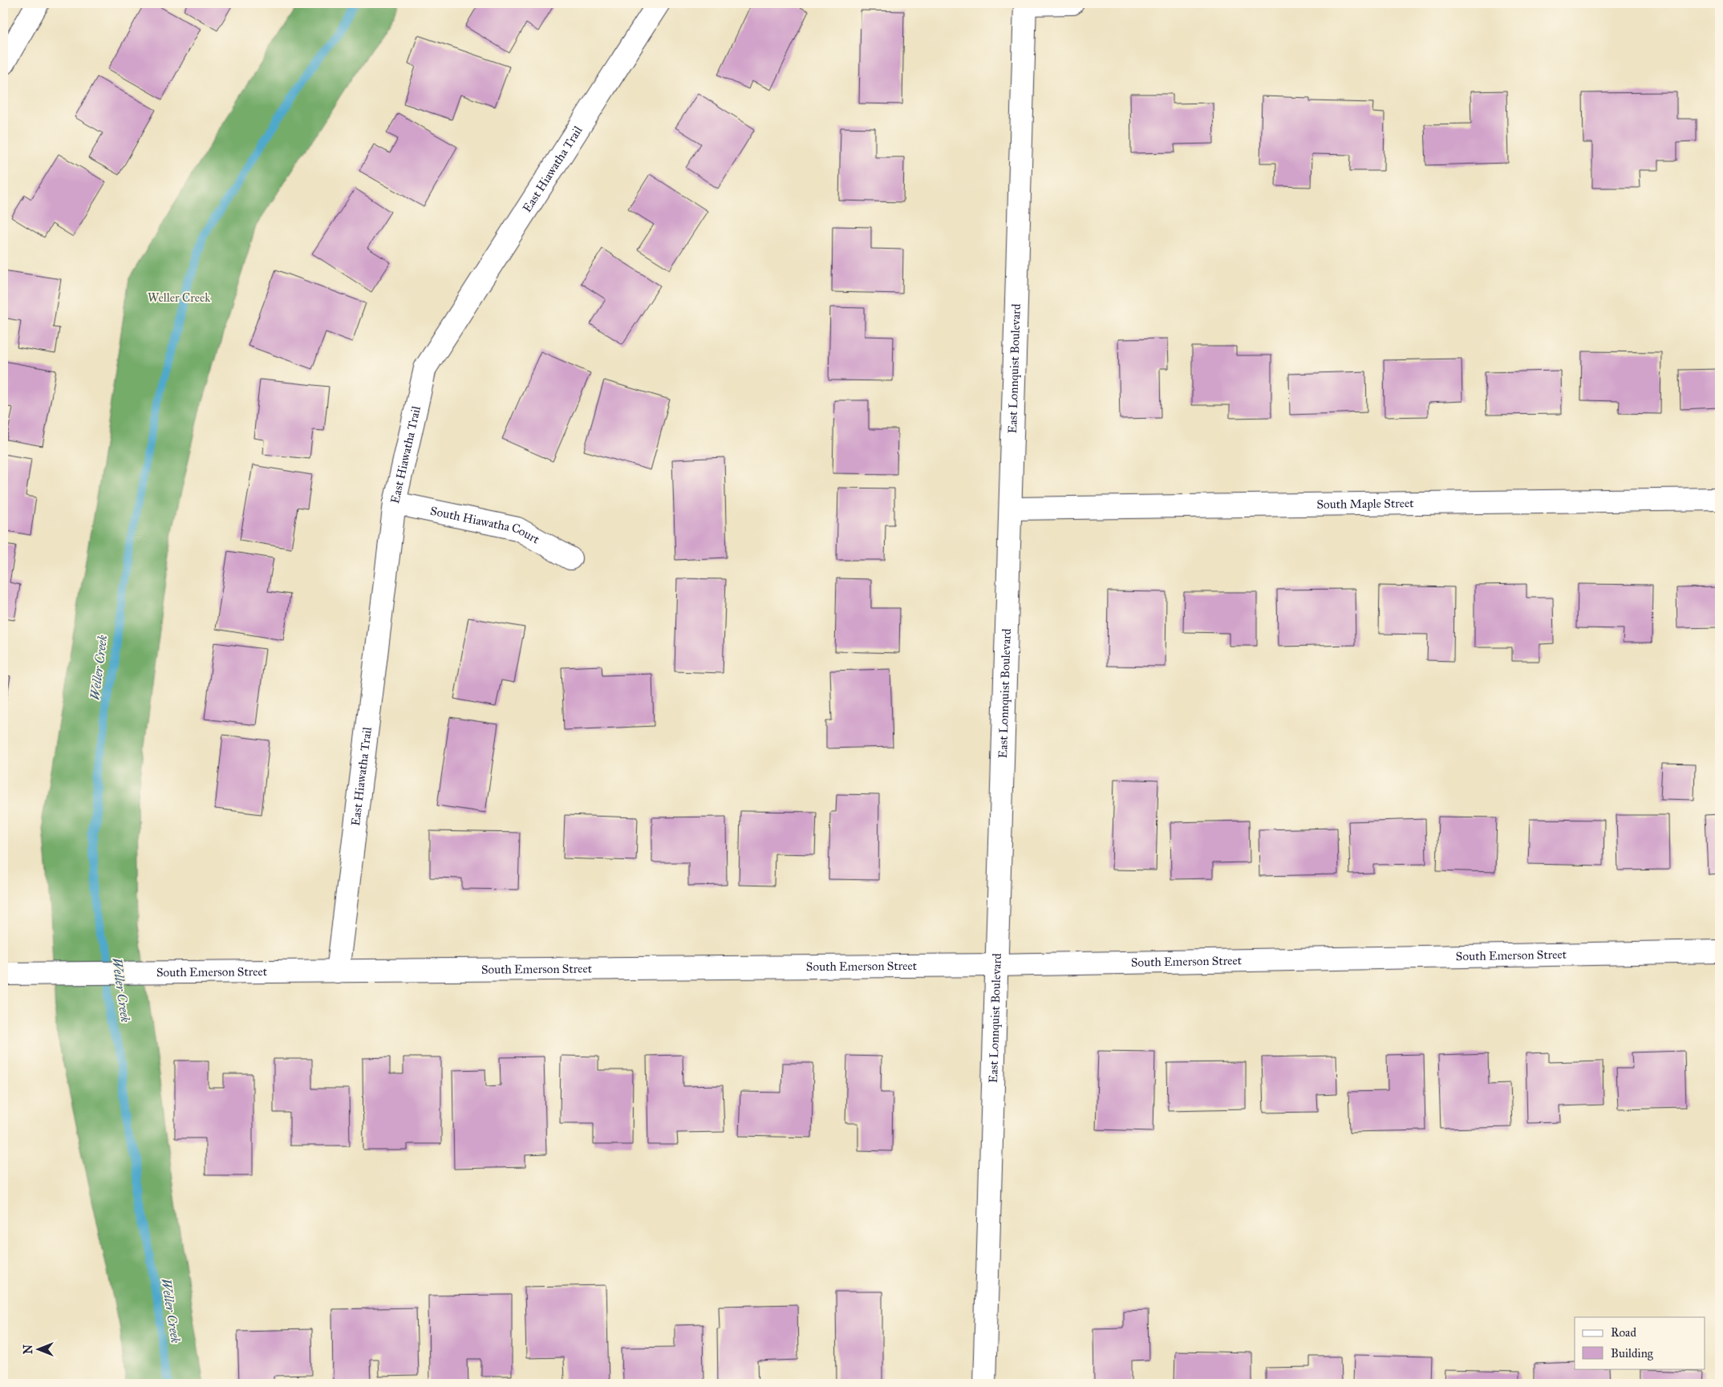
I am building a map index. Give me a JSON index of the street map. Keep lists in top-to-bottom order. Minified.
{"streets":{"street":["East Hiawatha Trail","East Lonnquist Boulevard","South Maple Street","South Hiawatha Court","South Emerson Street"]},"crossings":[["East Hiawatha Trail","South Hiawatha Court"],["East Hiawatha Trail","South Emerson Street"],["East Lonnquist Boulevard","South Maple Street"],["East Lonnquist Boulevard","South Emerson Street"]],"water":["Weller Creek"],"parks":["Weller Creek"],"legend":["Road","Building"],"north":"left"}
